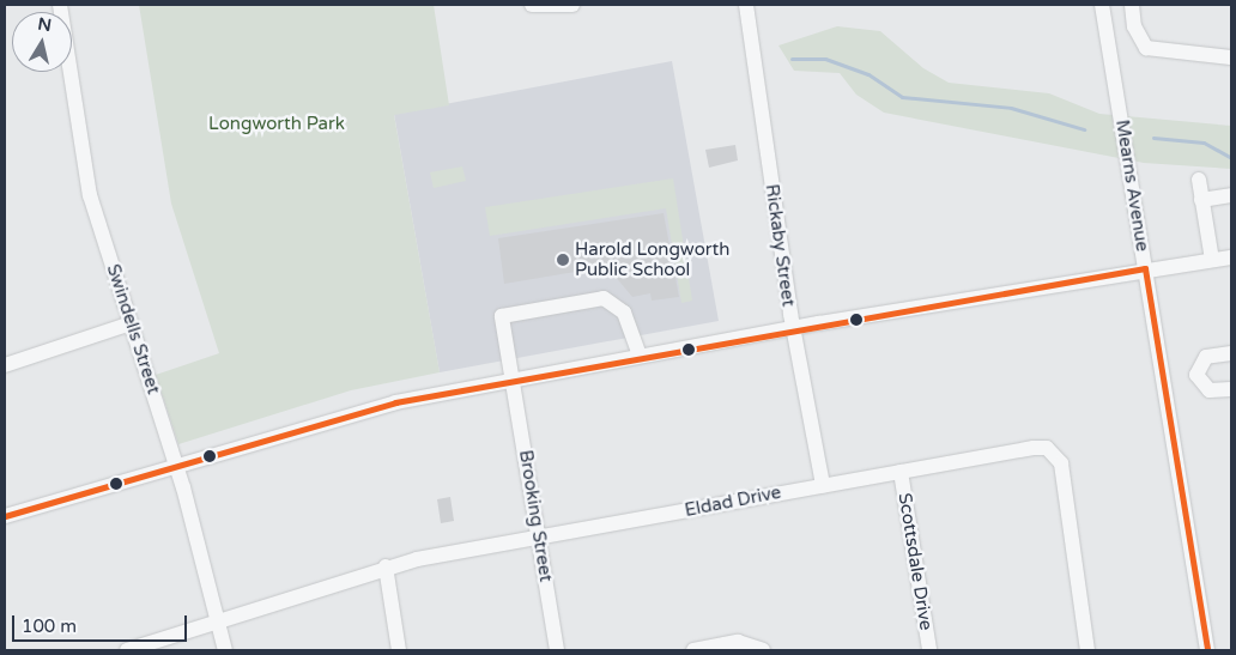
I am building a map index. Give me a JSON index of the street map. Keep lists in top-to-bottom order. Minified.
{"streets":{"street":["Mearns Avenue","Rickaby Street","Swindells Street","Eldad Drive","Brooking Street","Scottsdale Drive"]},"crossings":[["Rickaby Street","Eldad Drive"],["Swindells Street","Eldad Drive"],["Eldad Drive","Brooking Street"],["Eldad Drive","Scottsdale Drive"]],"parks":["Longworth Park"],"places":["Harold Longworth Public School"],"scale_bar":"100 m","north":"top"}
